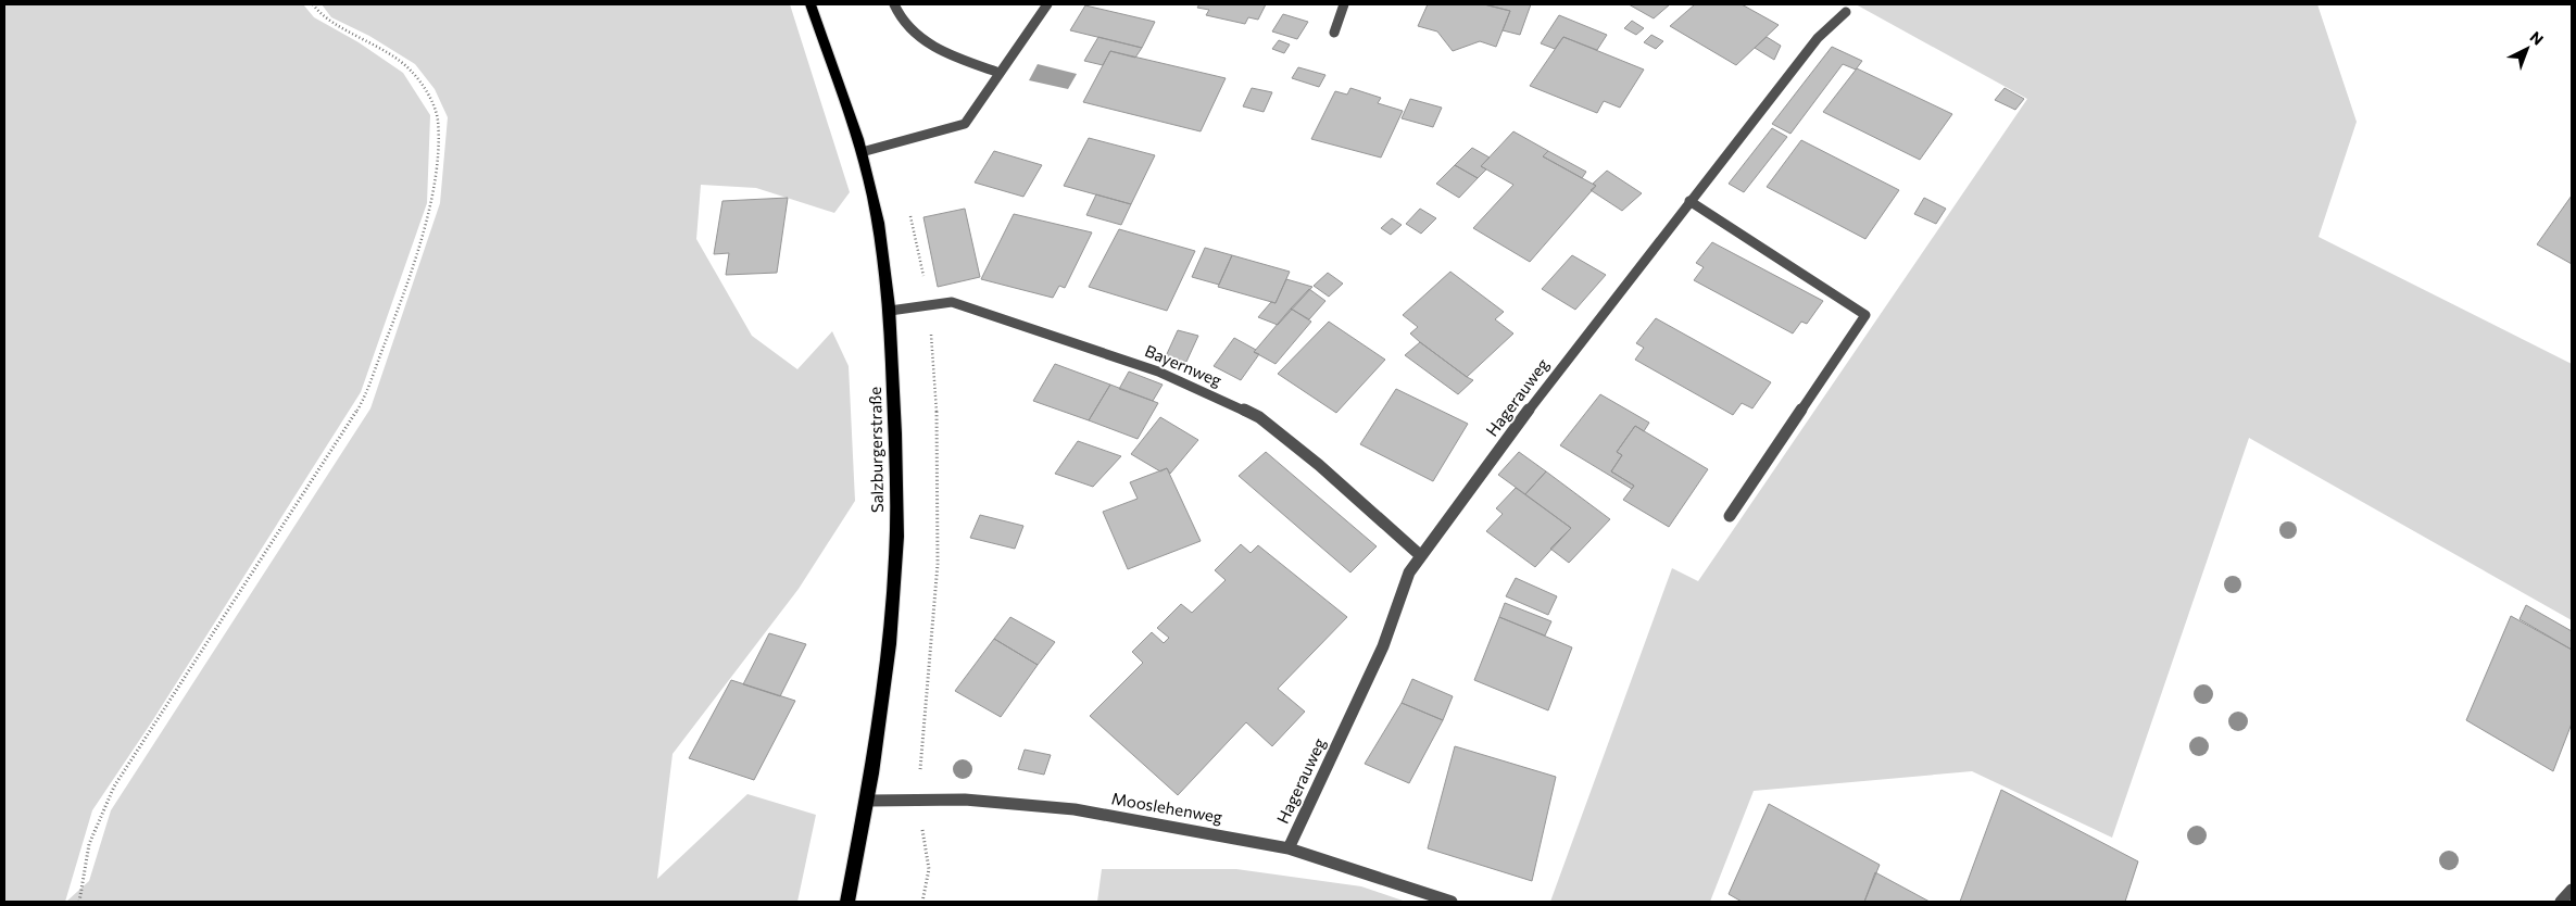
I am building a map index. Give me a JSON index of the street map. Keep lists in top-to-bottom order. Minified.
{"streets":{"main road":["Salzburgerstraße"],"street":["Bayernweg","Hagerauweg","Mooslehenweg"]},"crossings":[["Bayernweg","Hagerauweg"],["Bayernweg","Salzburgerstraße"],["Hagerauweg","Mooslehenweg"],["Salzburgerstraße","Mooslehenweg"]],"north":"top right"}
